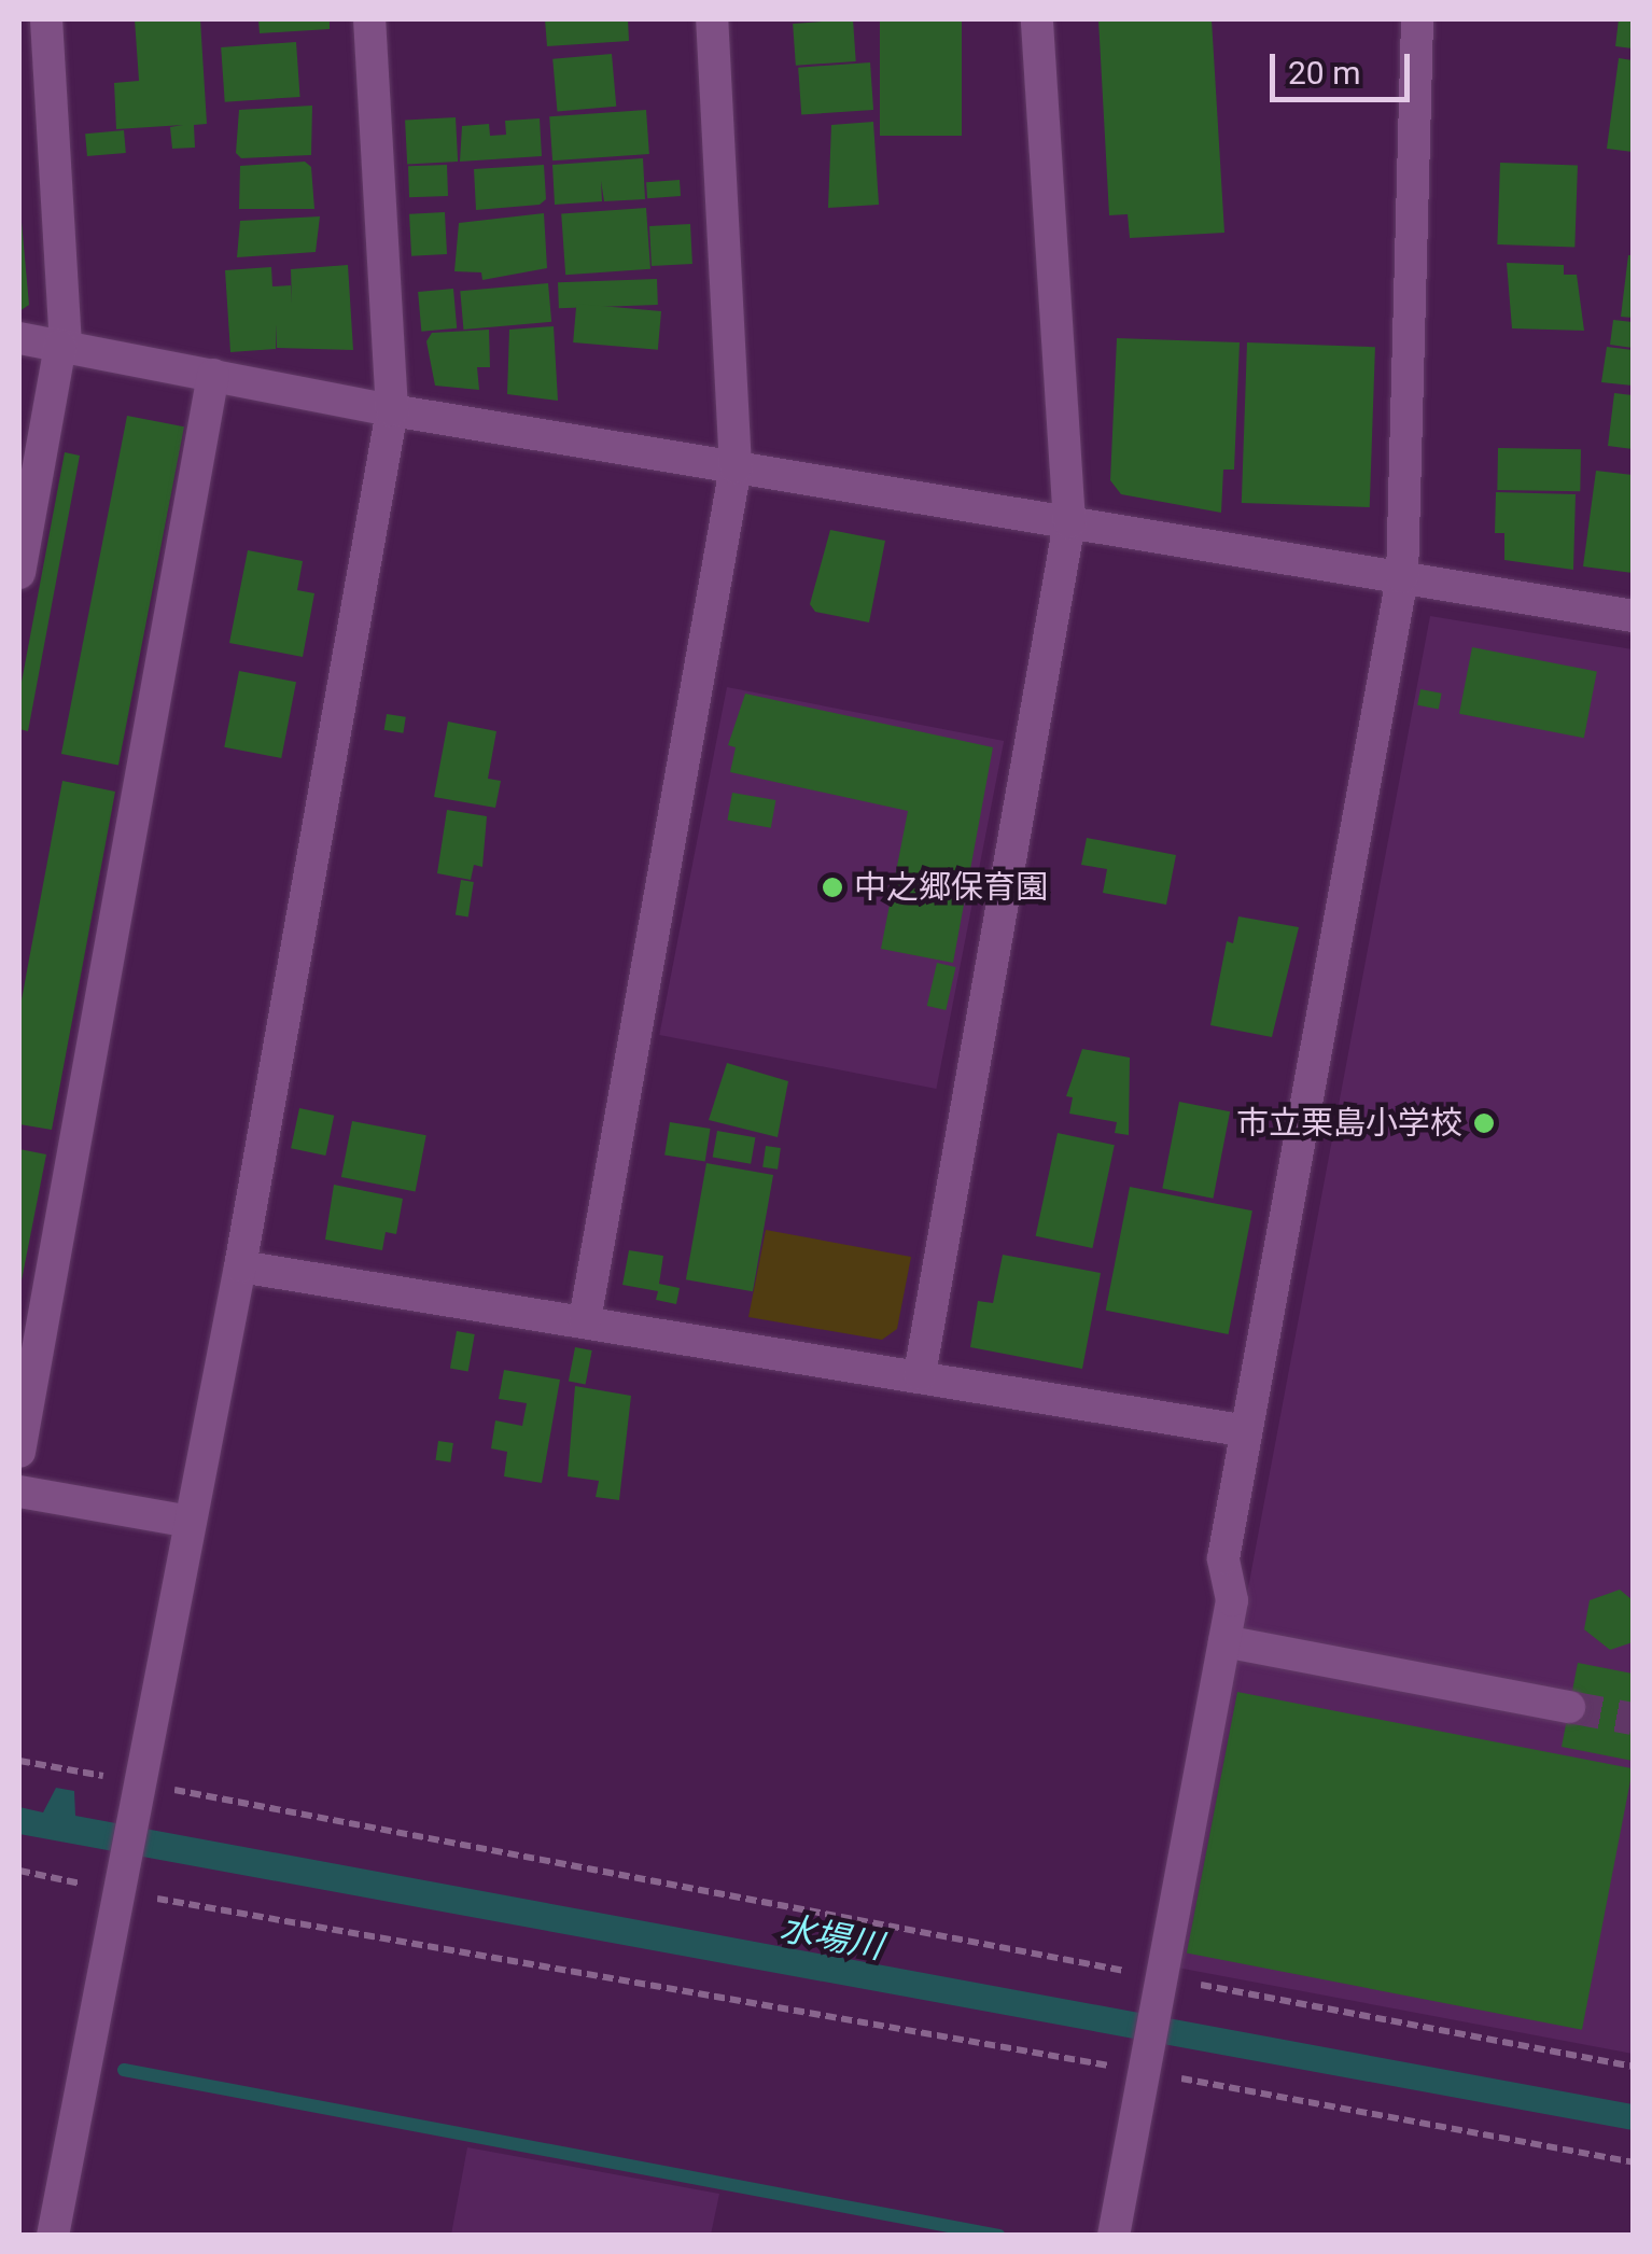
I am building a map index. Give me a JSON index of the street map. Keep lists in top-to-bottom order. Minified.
{"water":["水場川"],"places":["中之郷保育園","市立栗島小学校"],"scale_bar":"20 m"}
